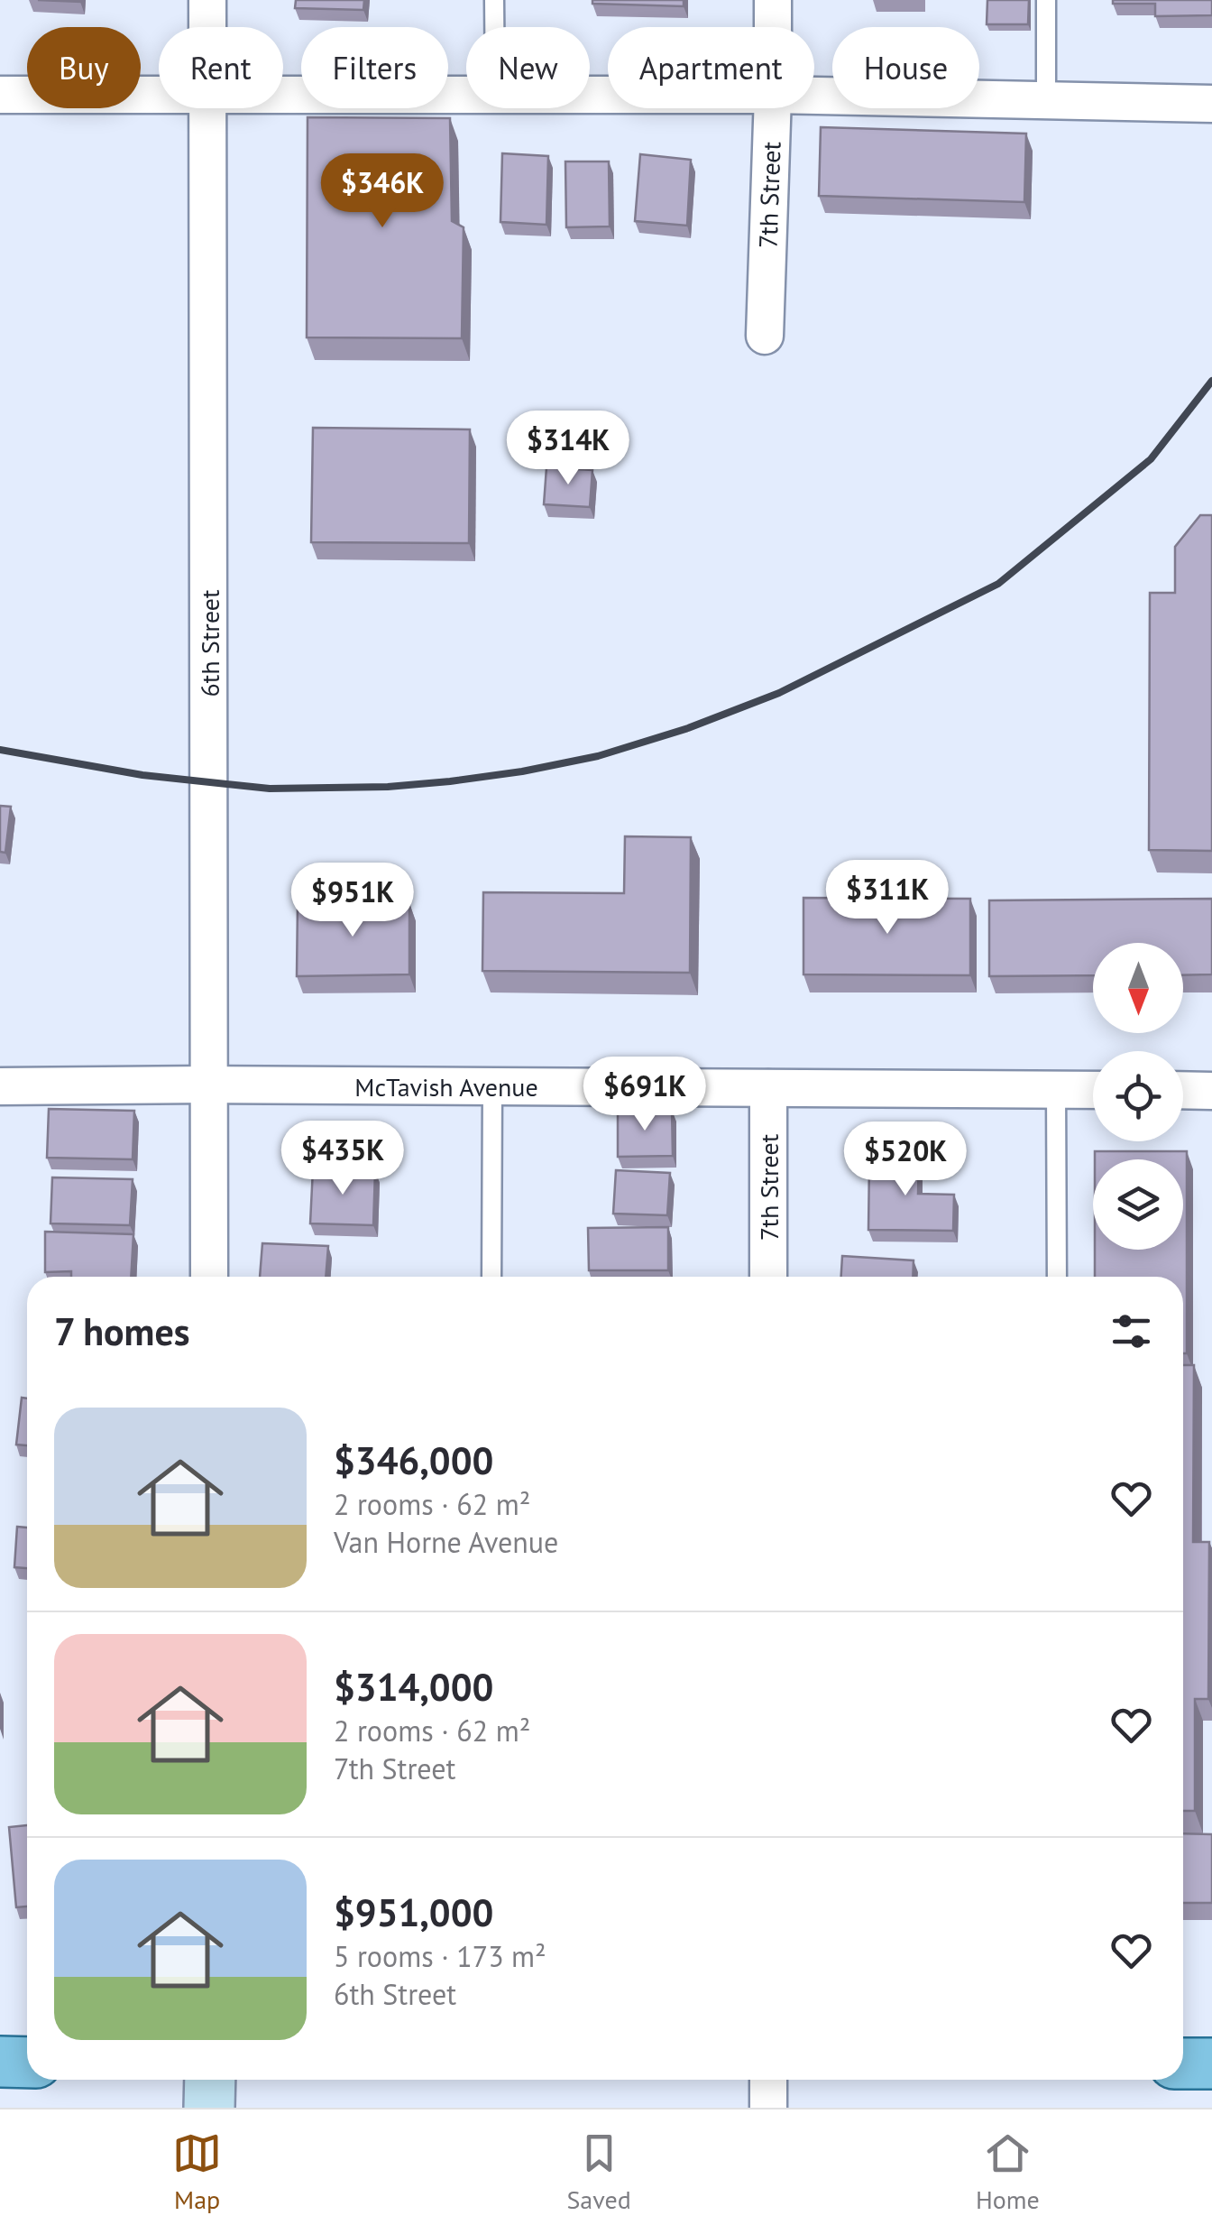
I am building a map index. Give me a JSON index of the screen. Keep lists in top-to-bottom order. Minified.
{"streets":{"street":["7th Street","6th Street","McTavish Avenue"]},"crossings":[["7th Street","McTavish Avenue"],["6th Street","McTavish Avenue"]],"north":"bottom","page":{"chip":["Buy","Rent","Filters","New","Apartment","House"],"price":["$346K","$314K","$311K","$951K","$691K","$435K","$520K"],"heading":"7 homes","list":[{"name":"$346,000","note":"2 rooms · 62 m² · Van Horne Avenue"},{"name":"$314,000","note":"2 rooms · 62 m² · 7th Street"},{"name":"$951,000","note":"5 rooms · 173 m² · 6th Street"}],"tabs":["Map","Saved","Home"]}}
